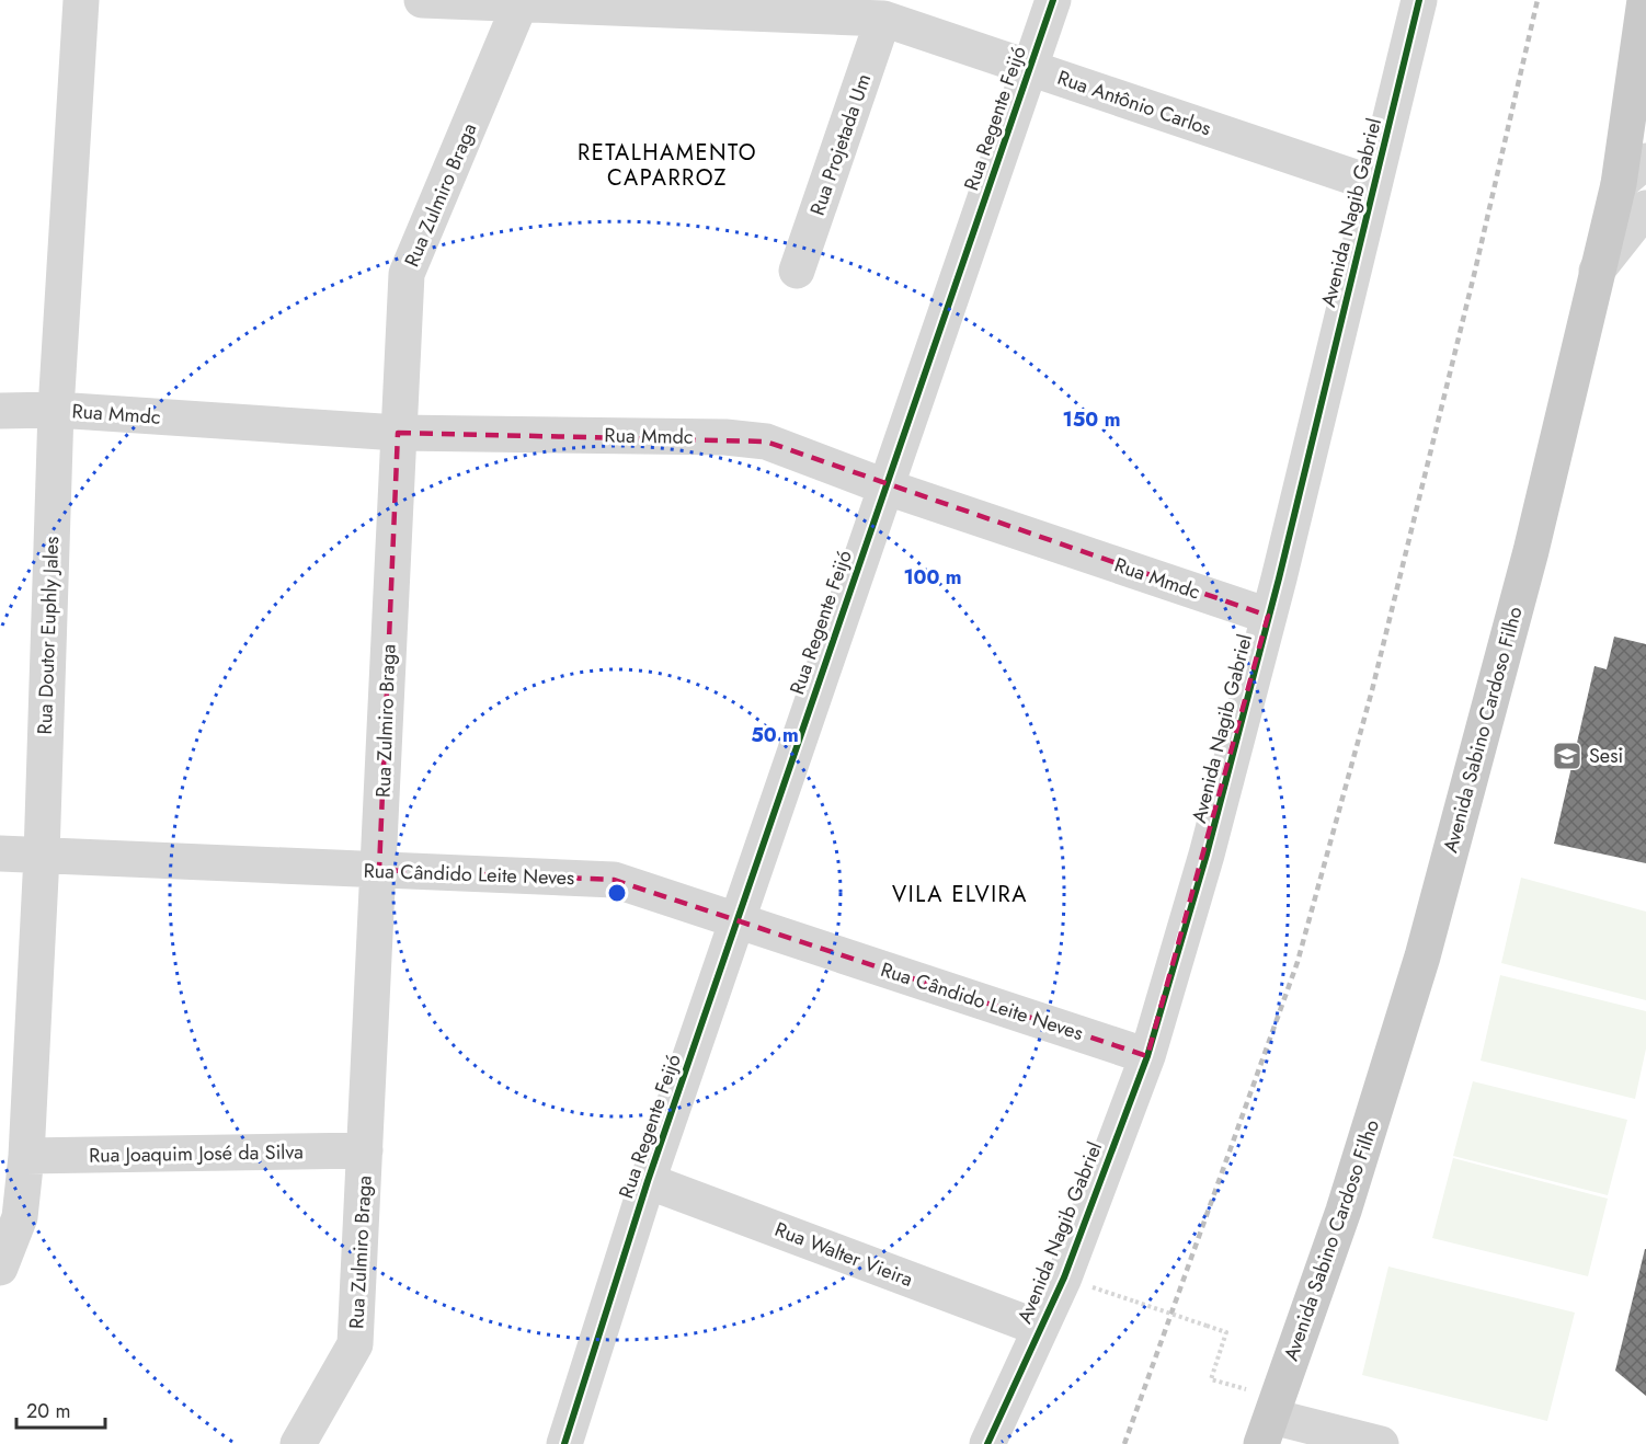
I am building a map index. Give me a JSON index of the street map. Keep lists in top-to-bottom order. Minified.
{"streets":{"main road":["Avenida Sabino Cardoso Filho"],"street":["Rua Antônio Carlos","Rua Regente Feijó","Rua Projetada Um","Rua Zulmiro Braga","Avenida Nagib Gabriel","Rua Mmdc","Rua Doutor Euphly Jales","Rua Cândido Leite Neves","Rua Joaquim José da Silva","Rua Walter Vieira"]},"crossings":[["Rua Antônio Carlos","Rua Regente Feijó"],["Rua Antônio Carlos","Rua Projetada Um"],["Rua Antônio Carlos","Rua Zulmiro Braga"],["Rua Antônio Carlos","Avenida Nagib Gabriel"],["Rua Regente Feijó","Rua Mmdc"],["Rua Regente Feijó","Rua Cândido Leite Neves"],["Rua Regente Feijó","Rua Walter Vieira"],["Rua Zulmiro Braga","Rua Mmdc"],["Rua Zulmiro Braga","Rua Cândido Leite Neves"],["Rua Zulmiro Braga","Rua Joaquim José da Silva"],["Avenida Nagib Gabriel","Rua Mmdc"],["Avenida Nagib Gabriel","Rua Cândido Leite Neves"],["Avenida Nagib Gabriel","Rua Walter Vieira"],["Rua Mmdc","Rua Doutor Euphly Jales"],["Rua Doutor Euphly Jales","Rua Cândido Leite Neves"],["Rua Doutor Euphly Jales","Rua Joaquim José da Silva"]],"districts":["RETALHAMENTO CAPARROZ","VILA ELVIRA"],"places":{"school or university":["Sesi"]},"scale_bar":"20 m","rings":["150 m","100 m","50 m"]}
